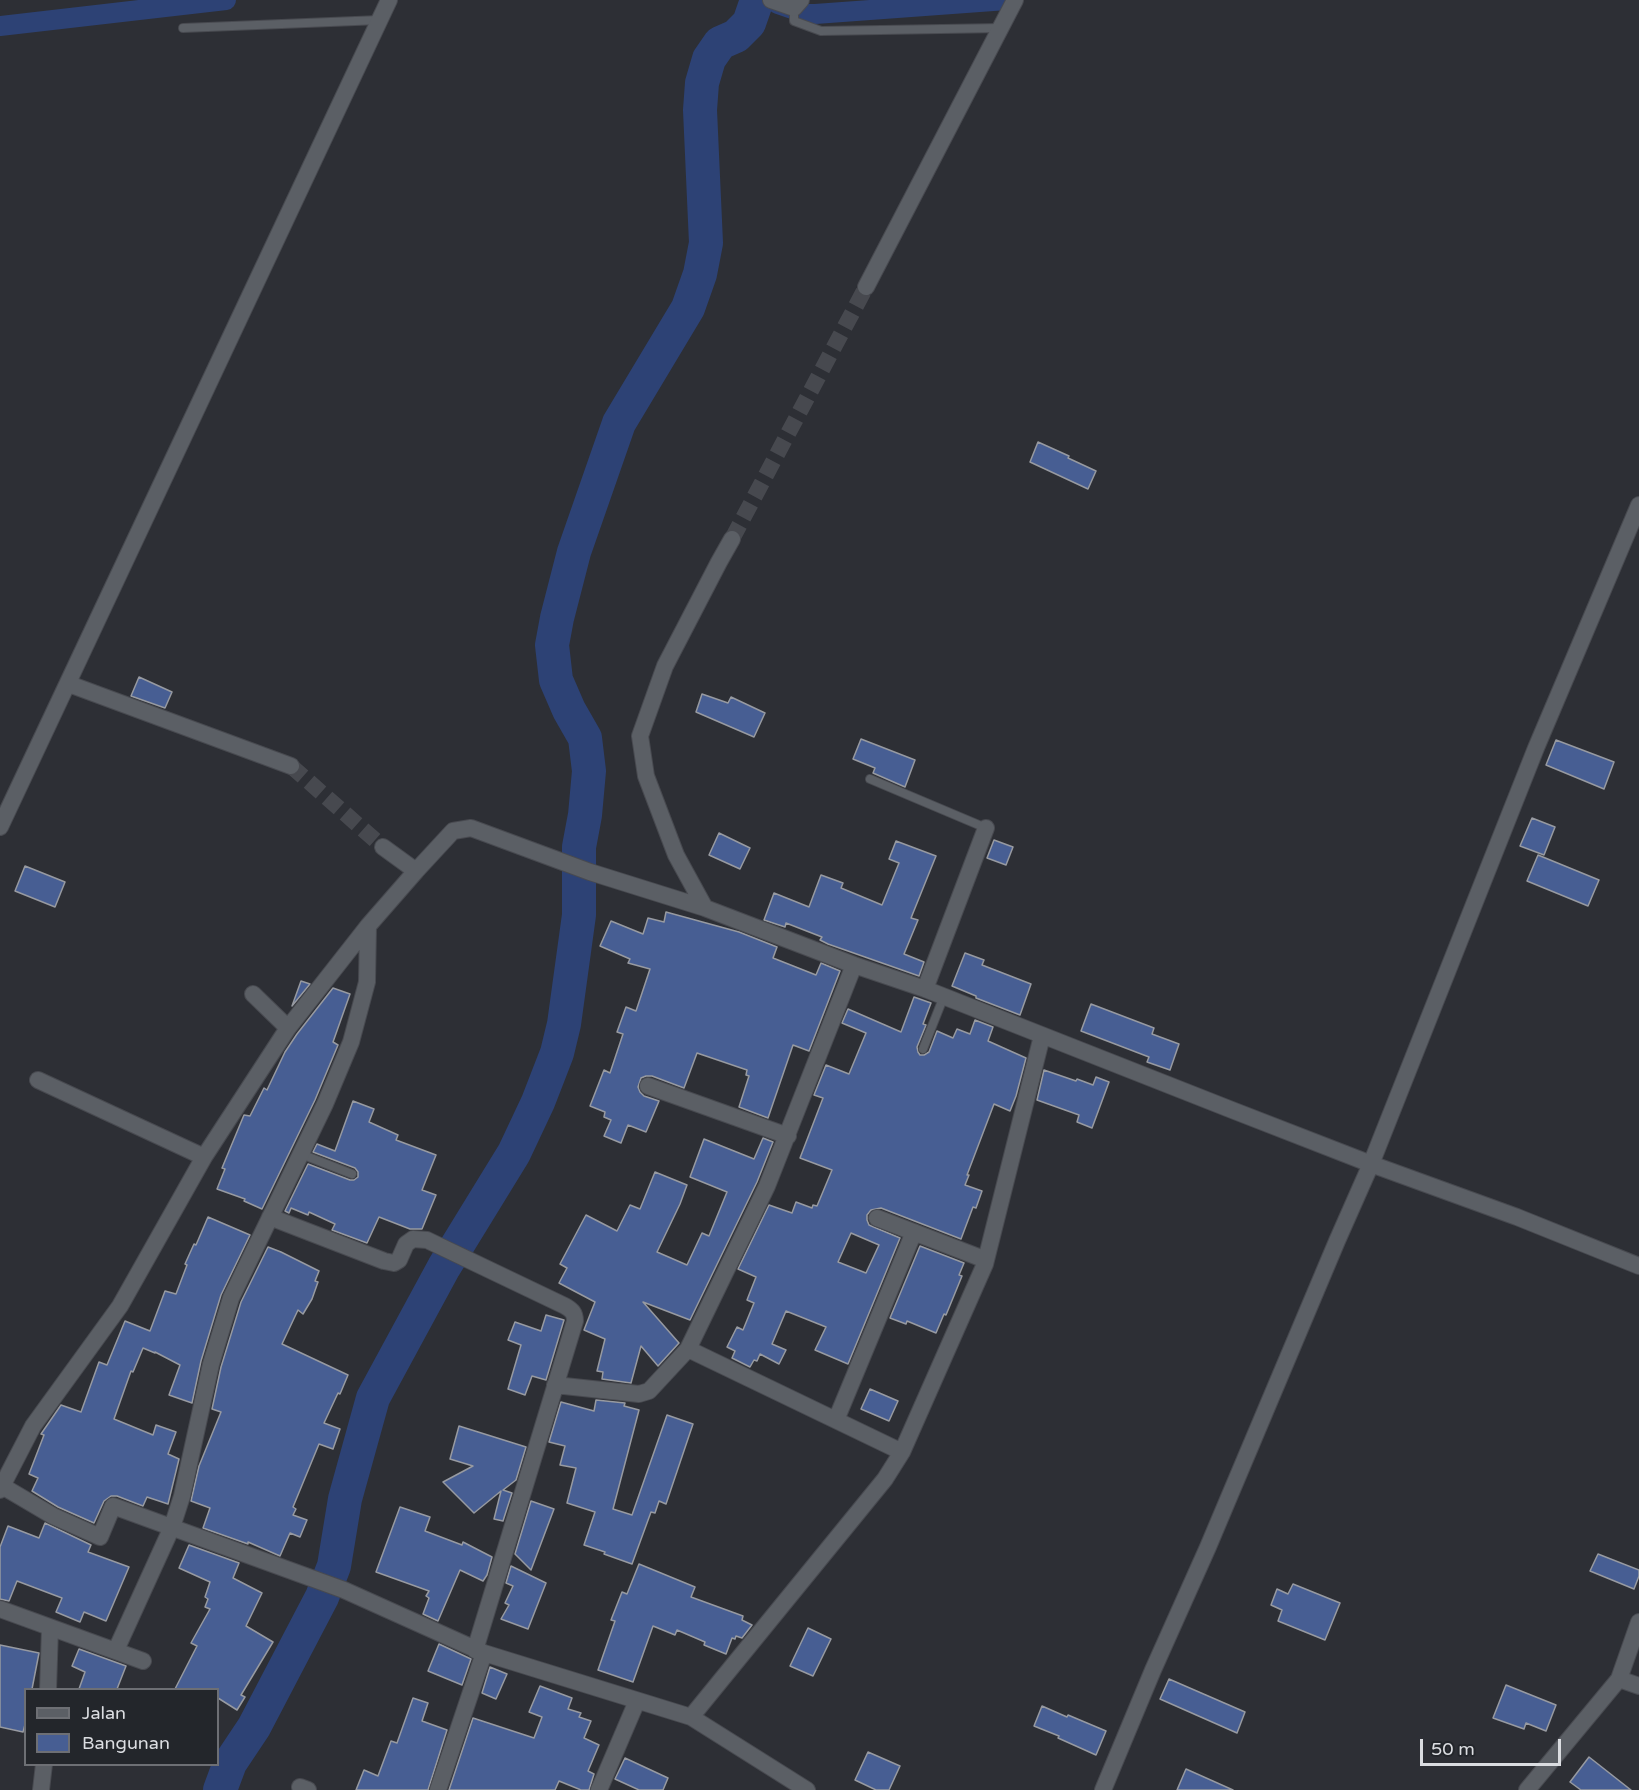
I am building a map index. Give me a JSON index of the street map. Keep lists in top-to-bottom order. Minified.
{"legend":["Jalan","Bangunan"],"scale_bar":"50 m"}
